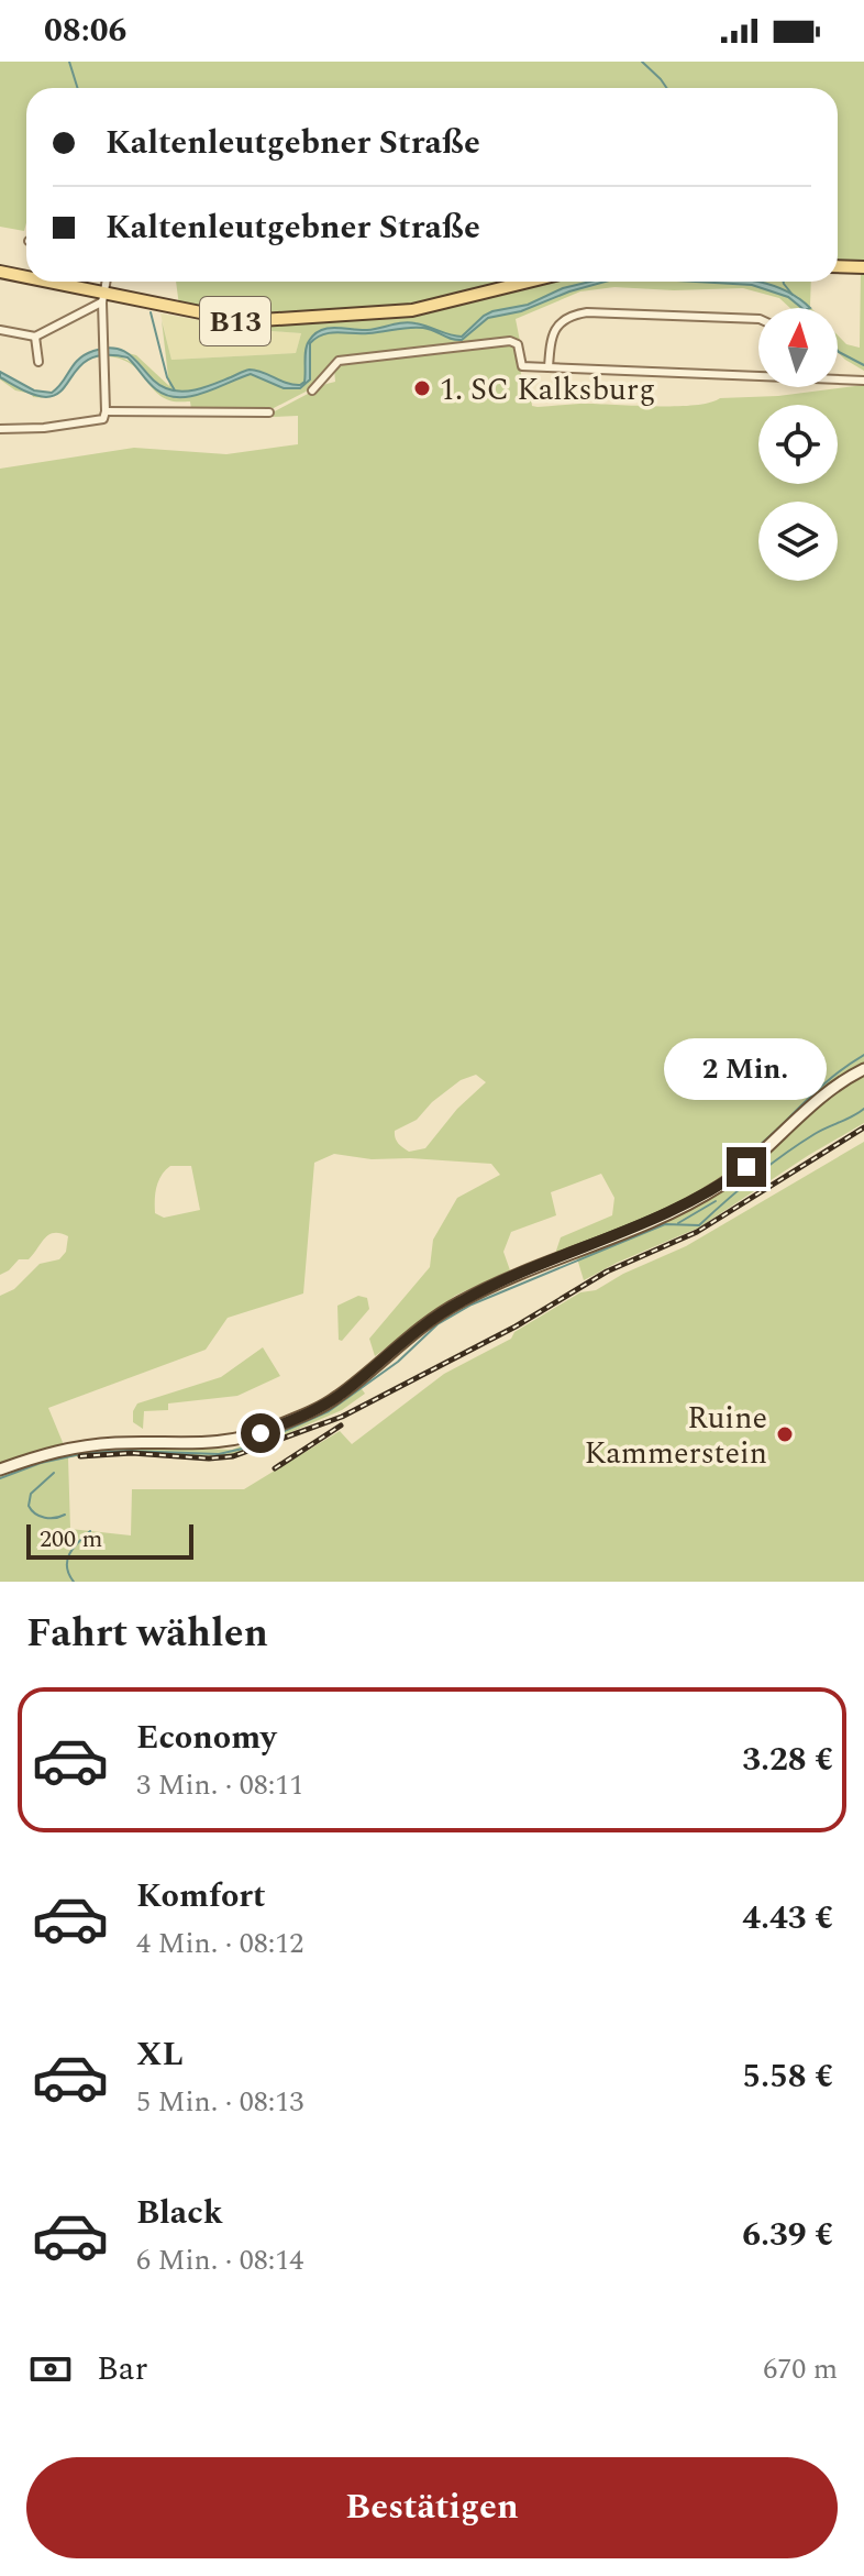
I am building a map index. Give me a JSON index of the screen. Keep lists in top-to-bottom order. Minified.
{"streets":{"main road":["B13"]},"places":["1. SC Kalksburg","Ruine Kammerstein"],"scale_bar":"200 m","north":"top","page":{"status":"08:06","banner":["Kaltenleutgebner Straße","Kaltenleutgebner Straße"],"bubble":"2 Min.","scale":"200 m","heading":"Fahrt wählen","list":[{"name":"Economy","note":"3 Min. · 08:11","value":"3.28 €"},{"name":"Komfort","note":"4 Min. · 08:12","value":"4.43 €"},{"name":"XL","note":"5 Min. · 08:13","value":"5.58 €"},{"name":"Black","note":"6 Min. · 08:14","value":"6.39 €"}],"pay":["Bar","670 m"],"buttons":"Bestätigen"}}
